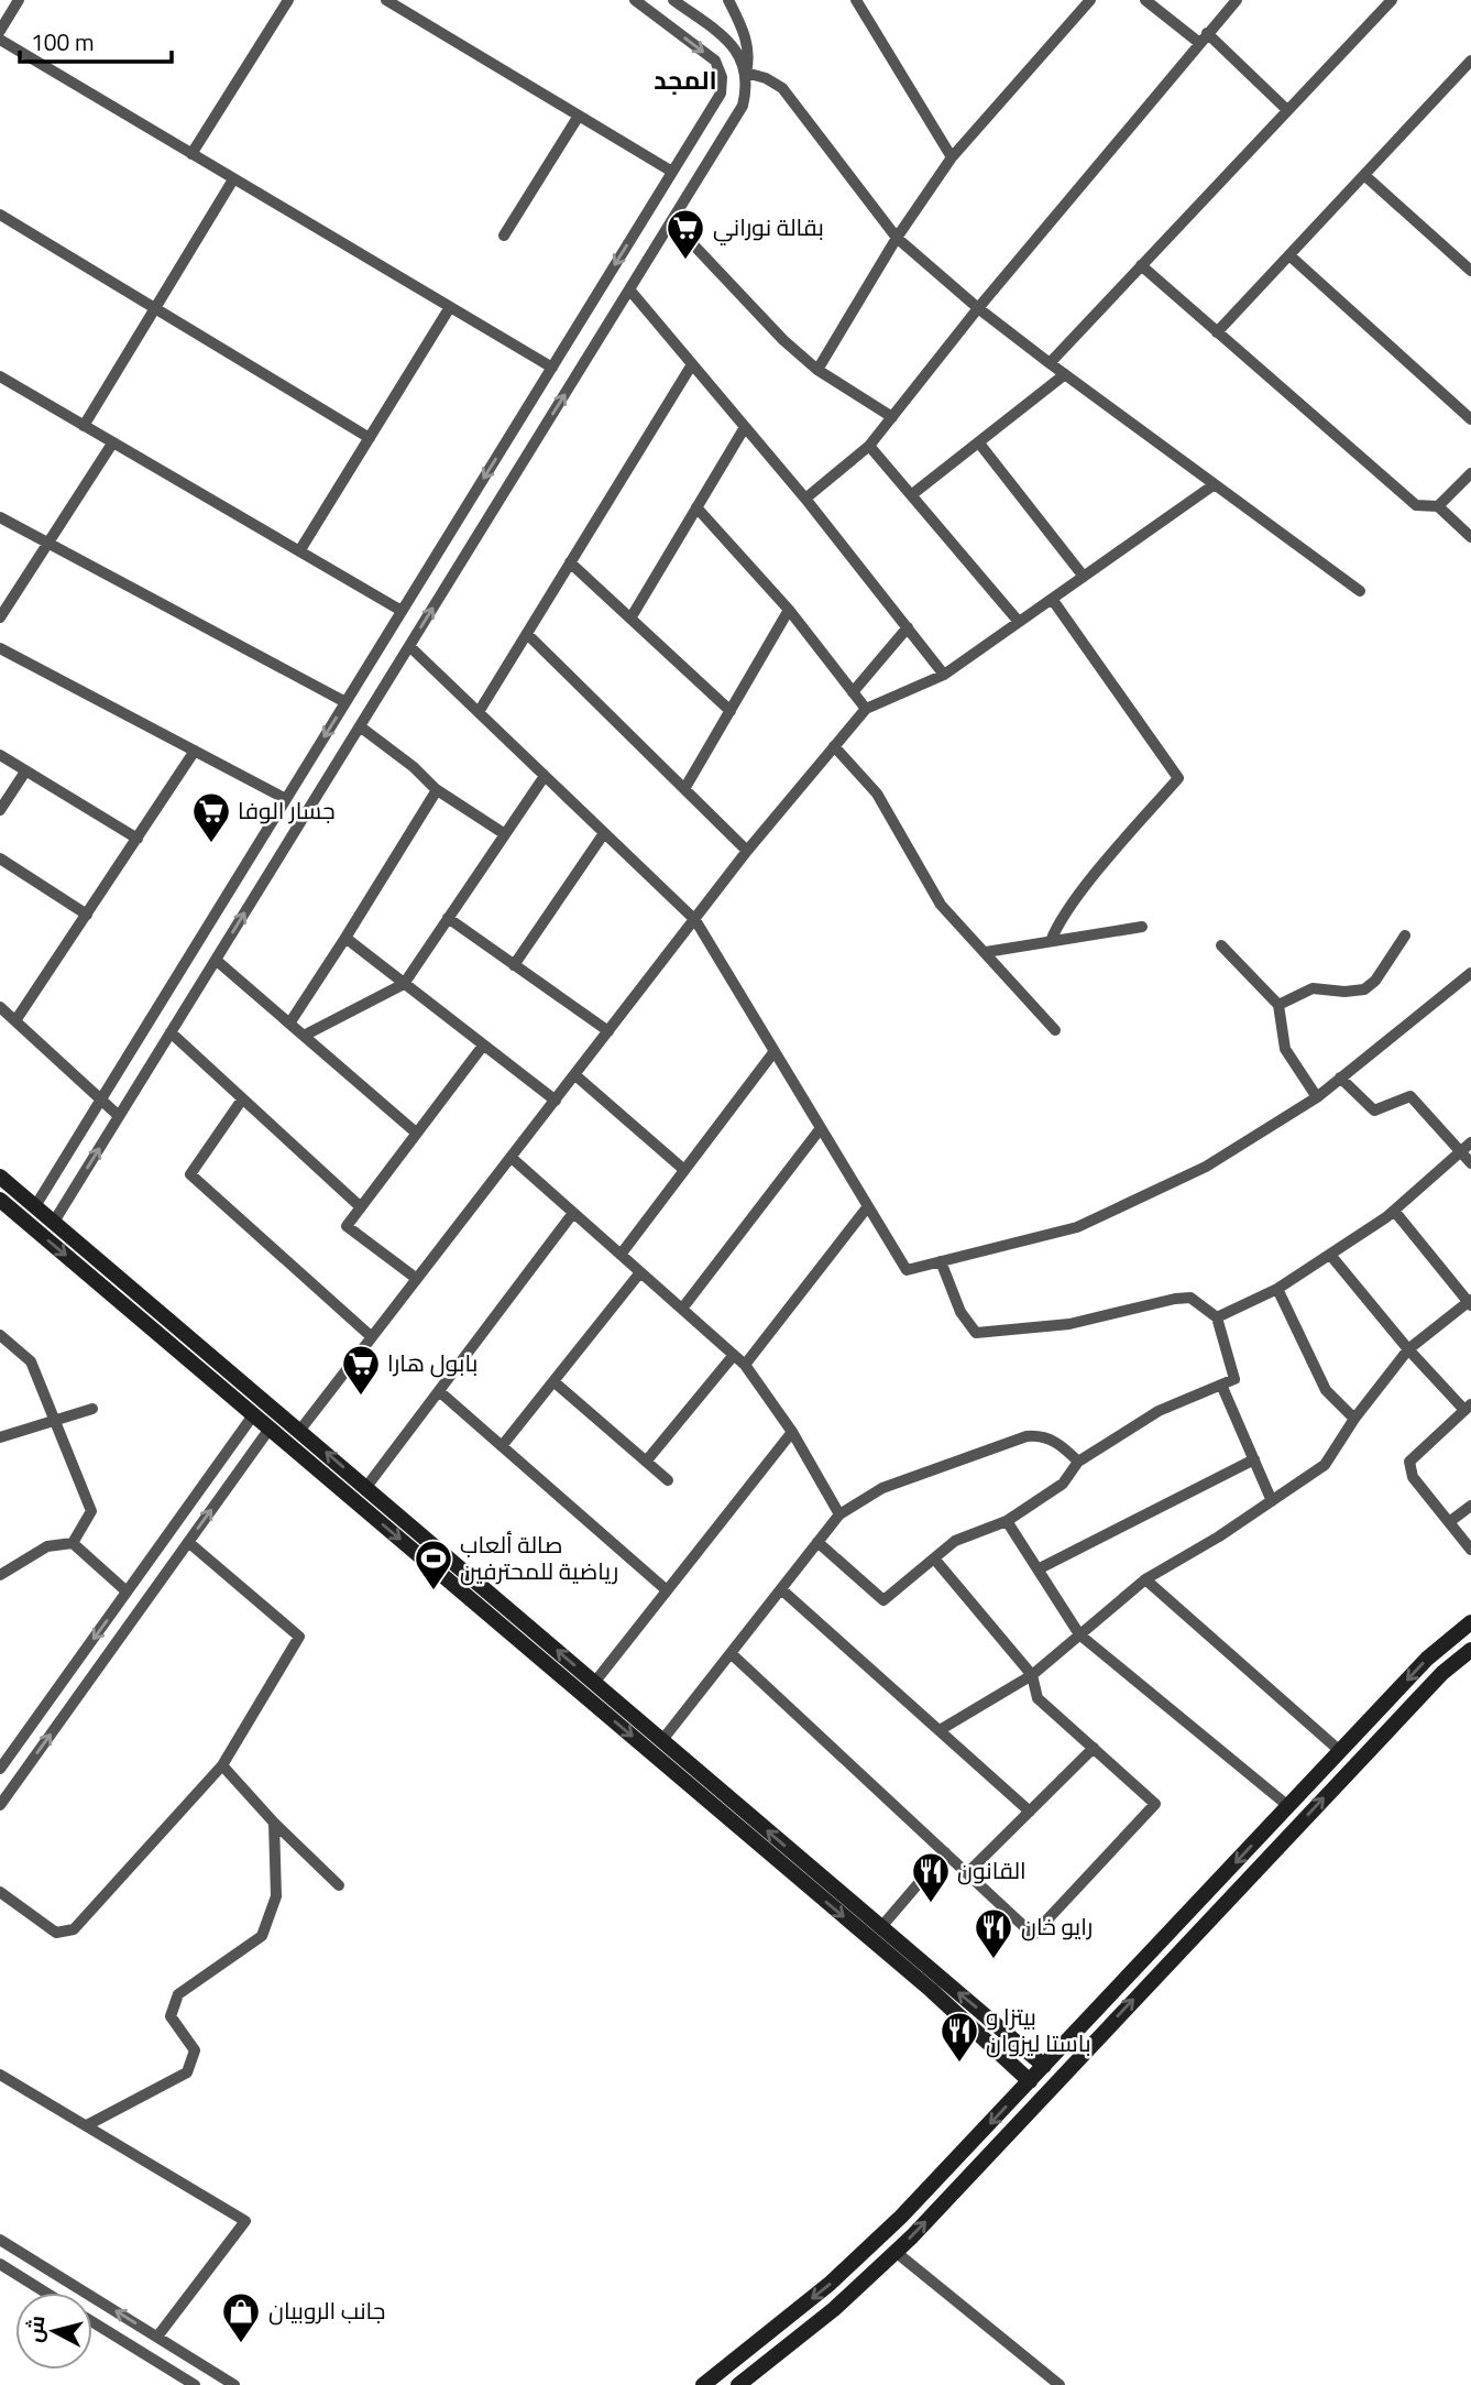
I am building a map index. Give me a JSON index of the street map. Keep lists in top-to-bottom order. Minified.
{"districts":["المجد"],"places":{"supermarket":["بقالة نوراني","جسار الوفا","بابول هارا"],"sports":["صالة ألعاب رياضية للمحترفين"],"restaurant":["القانون","رايو خان","بيتزا و باستا ليزوان"],"shop":["جانب الروبيان"]},"scale_bar":"100 m","north":"left"}
